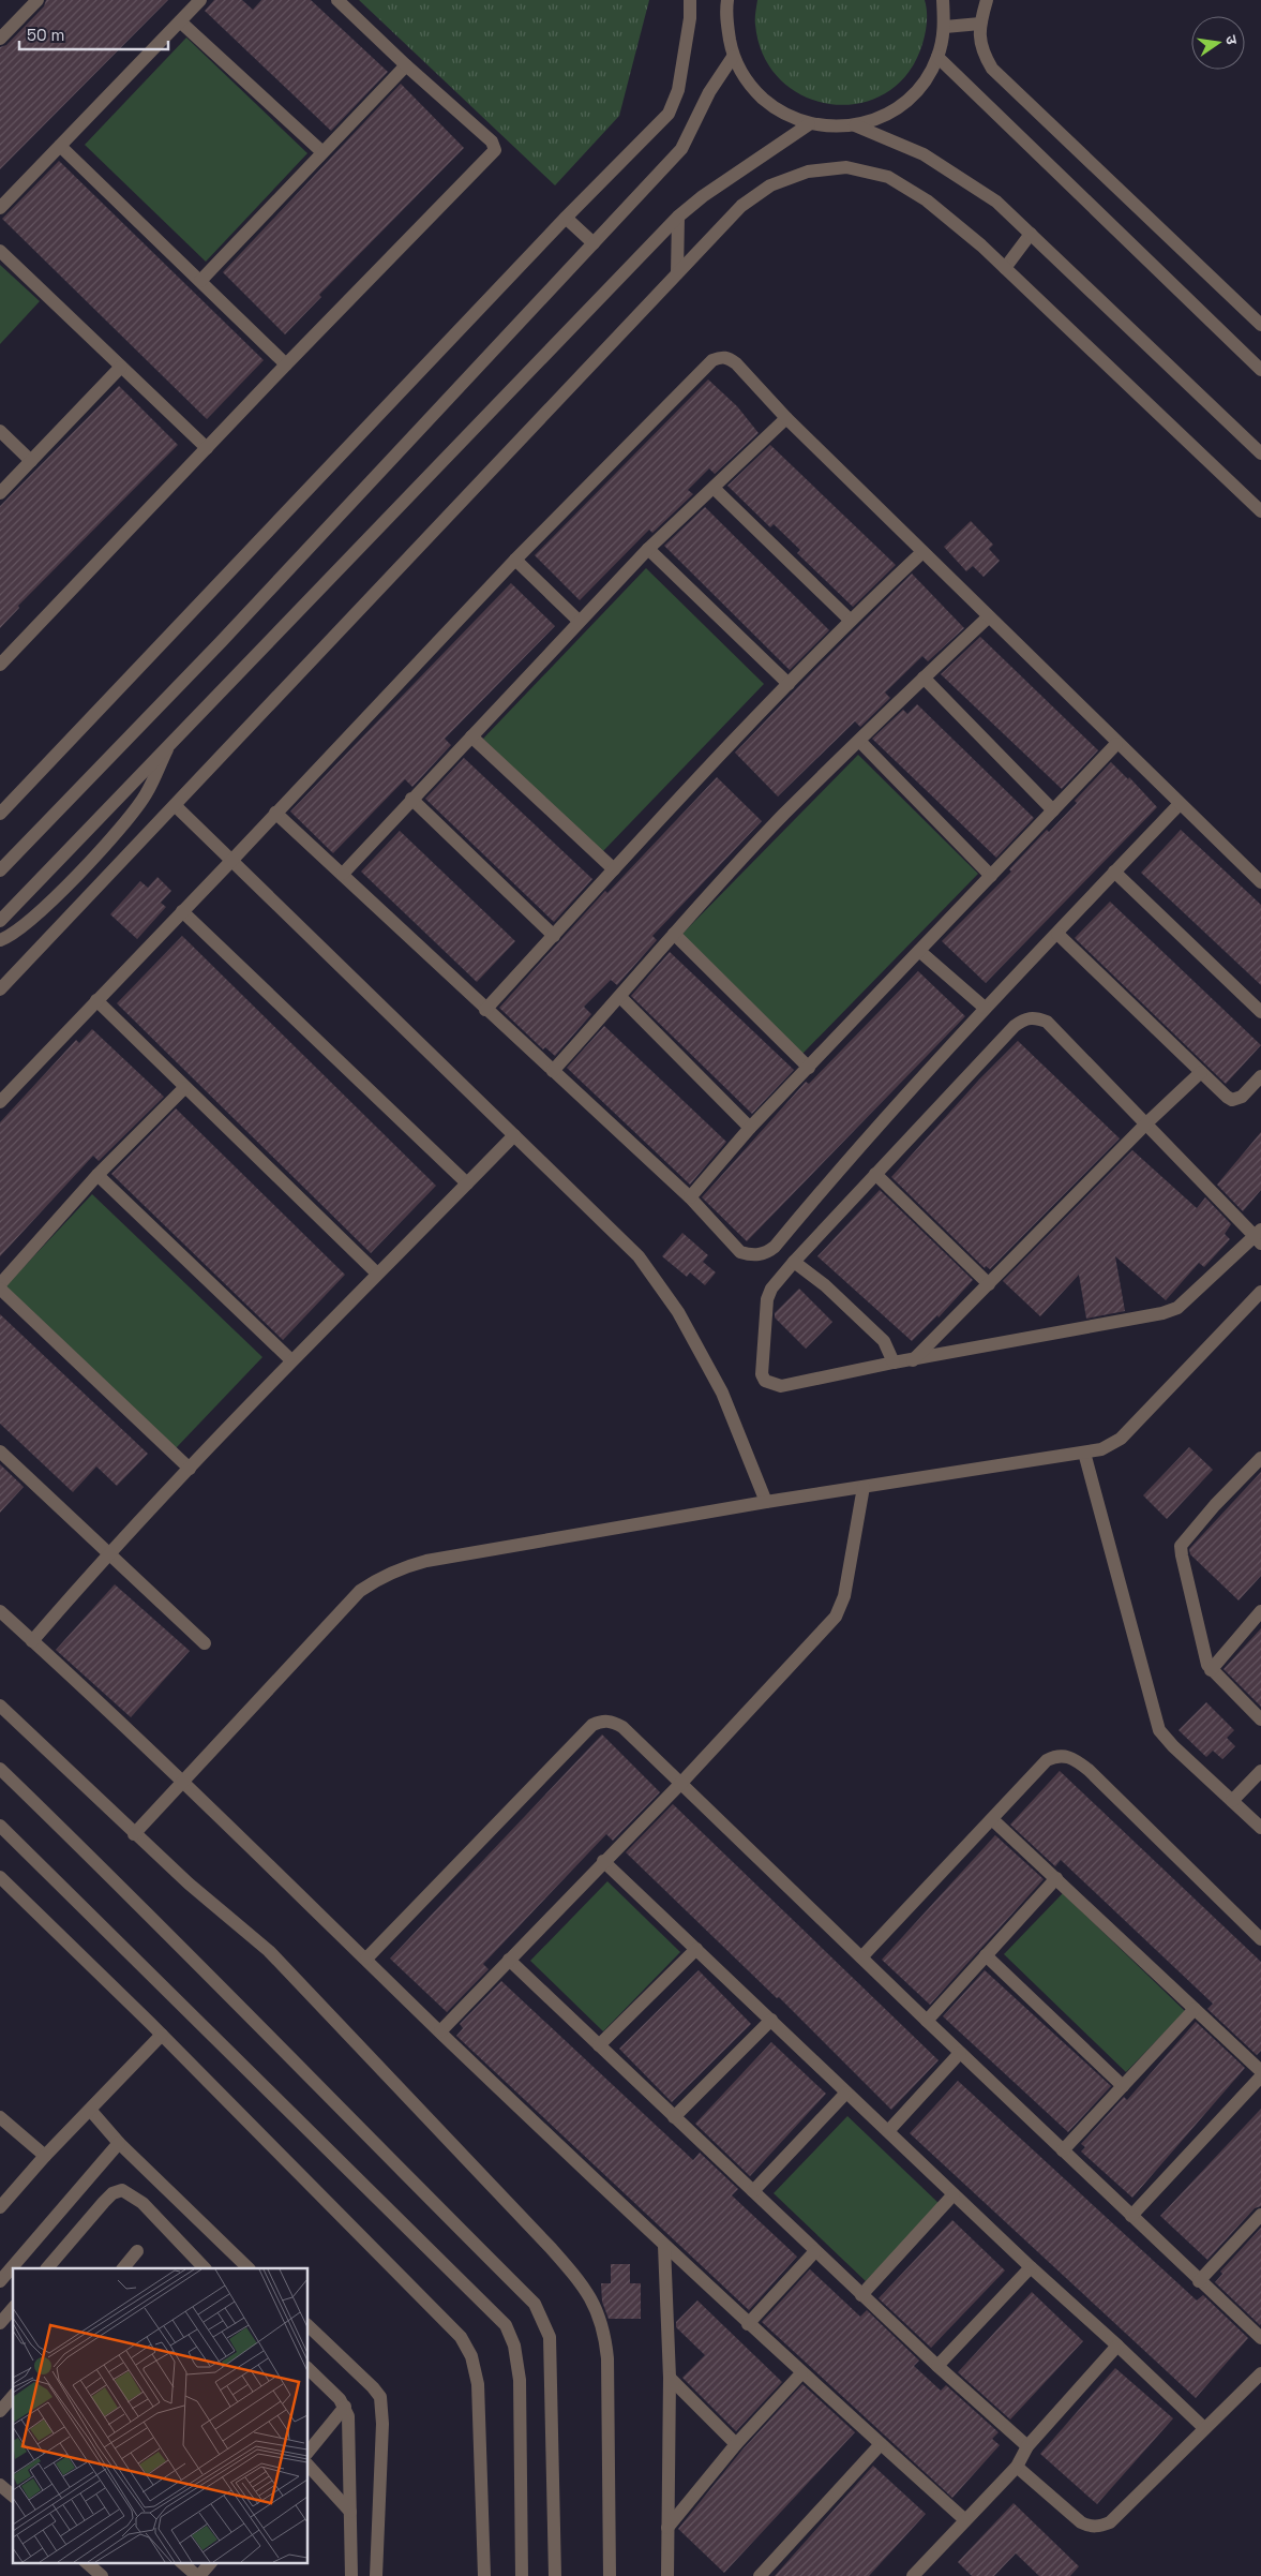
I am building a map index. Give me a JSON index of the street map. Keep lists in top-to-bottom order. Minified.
{"scale_bar":"50 m","north":"right"}
